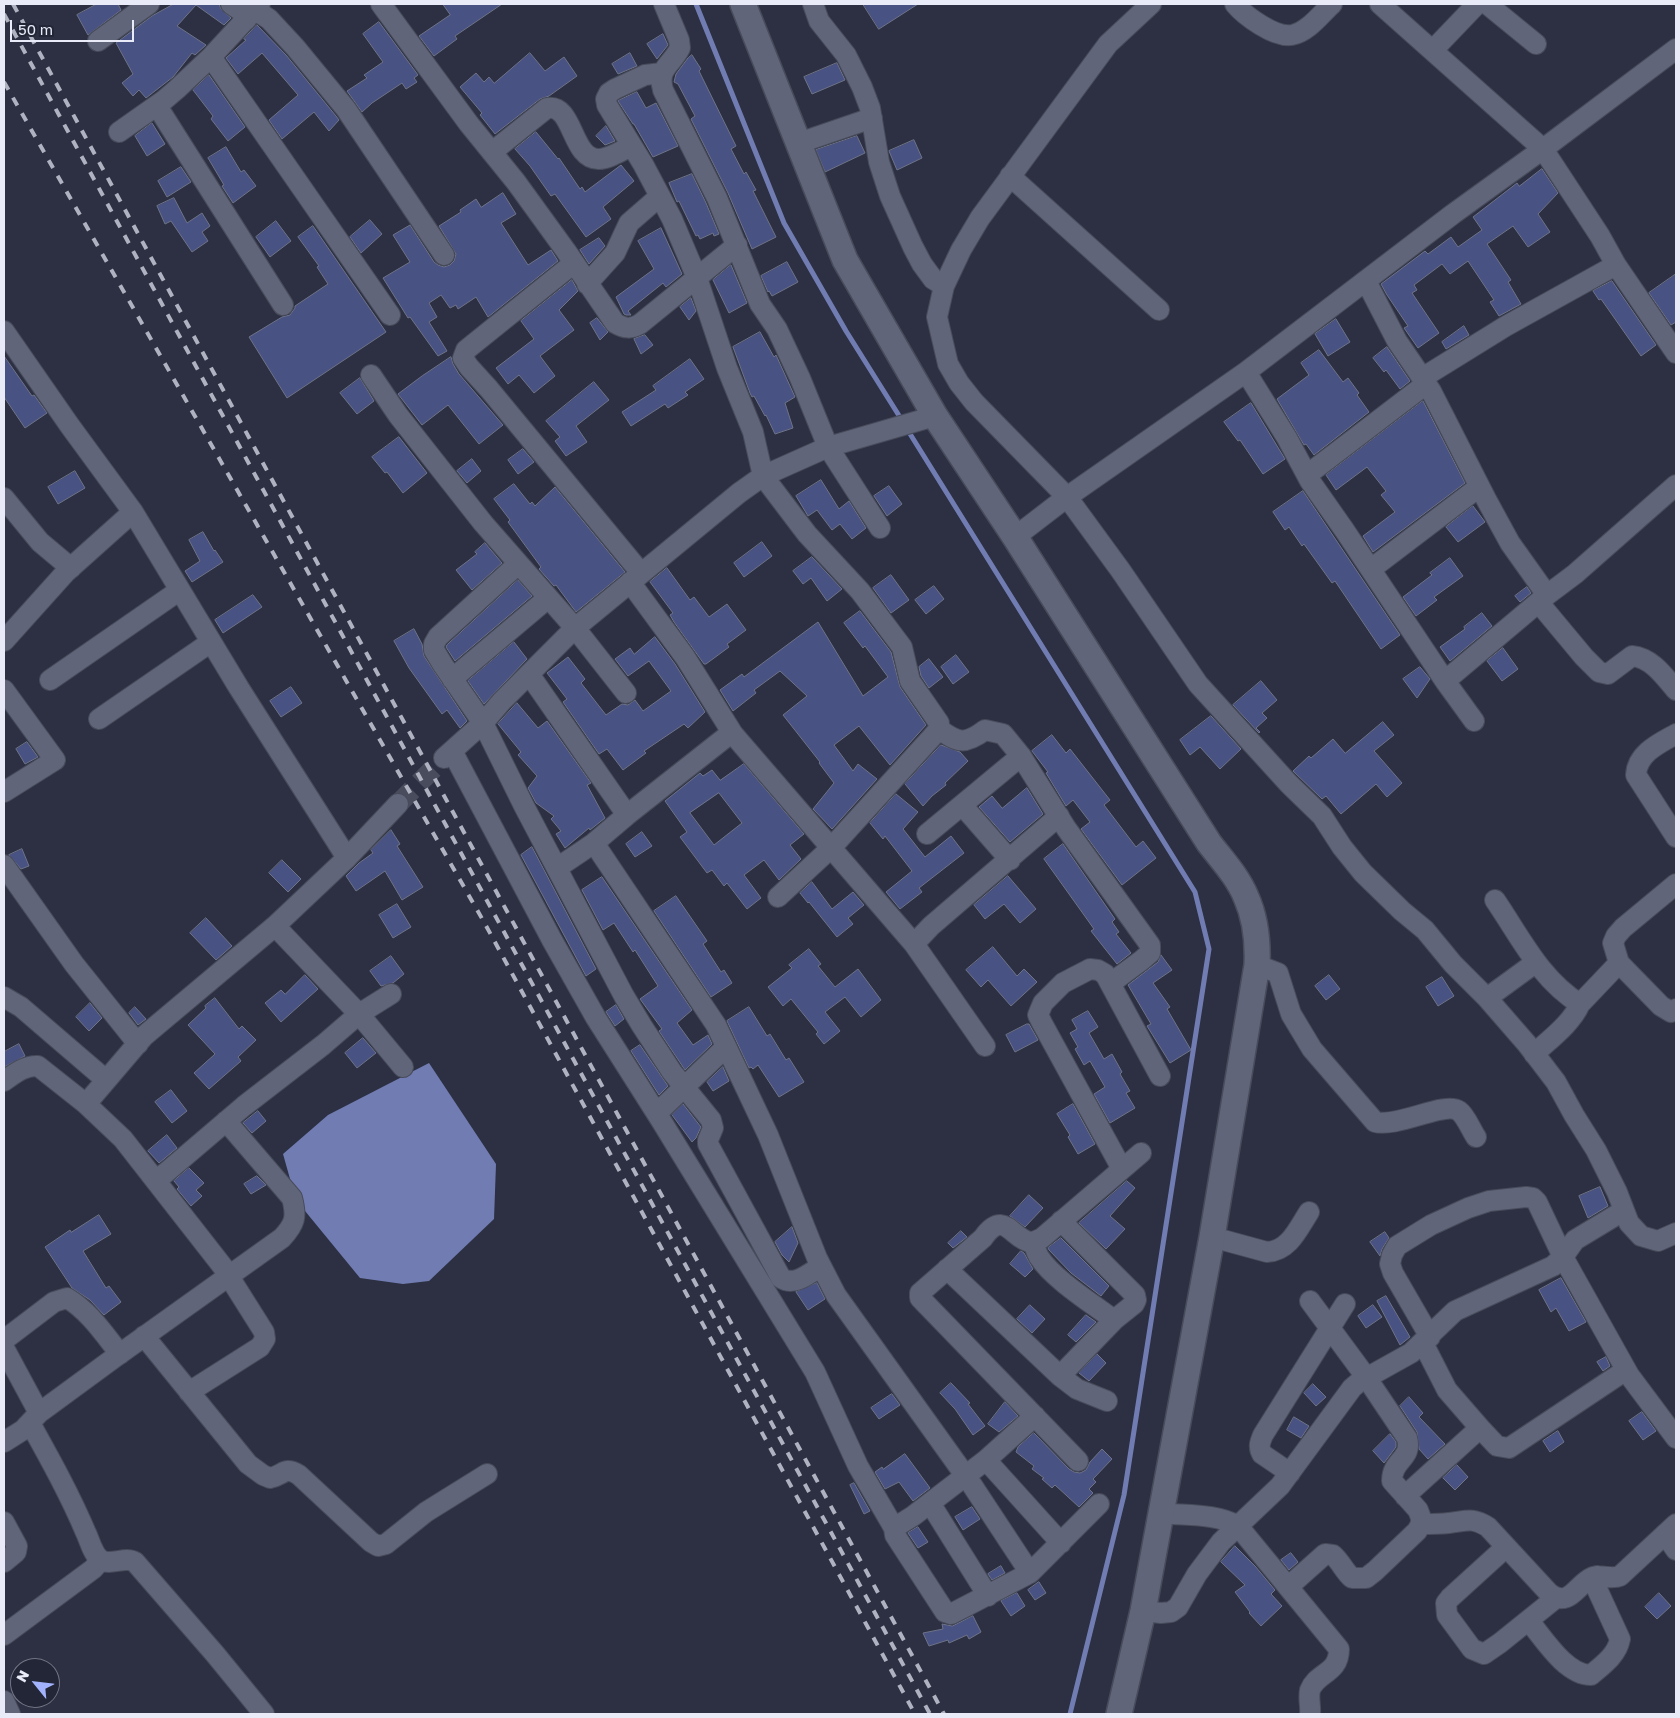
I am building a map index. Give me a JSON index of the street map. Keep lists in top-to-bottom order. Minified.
{"scale_bar":"50 m","north":"top left"}
